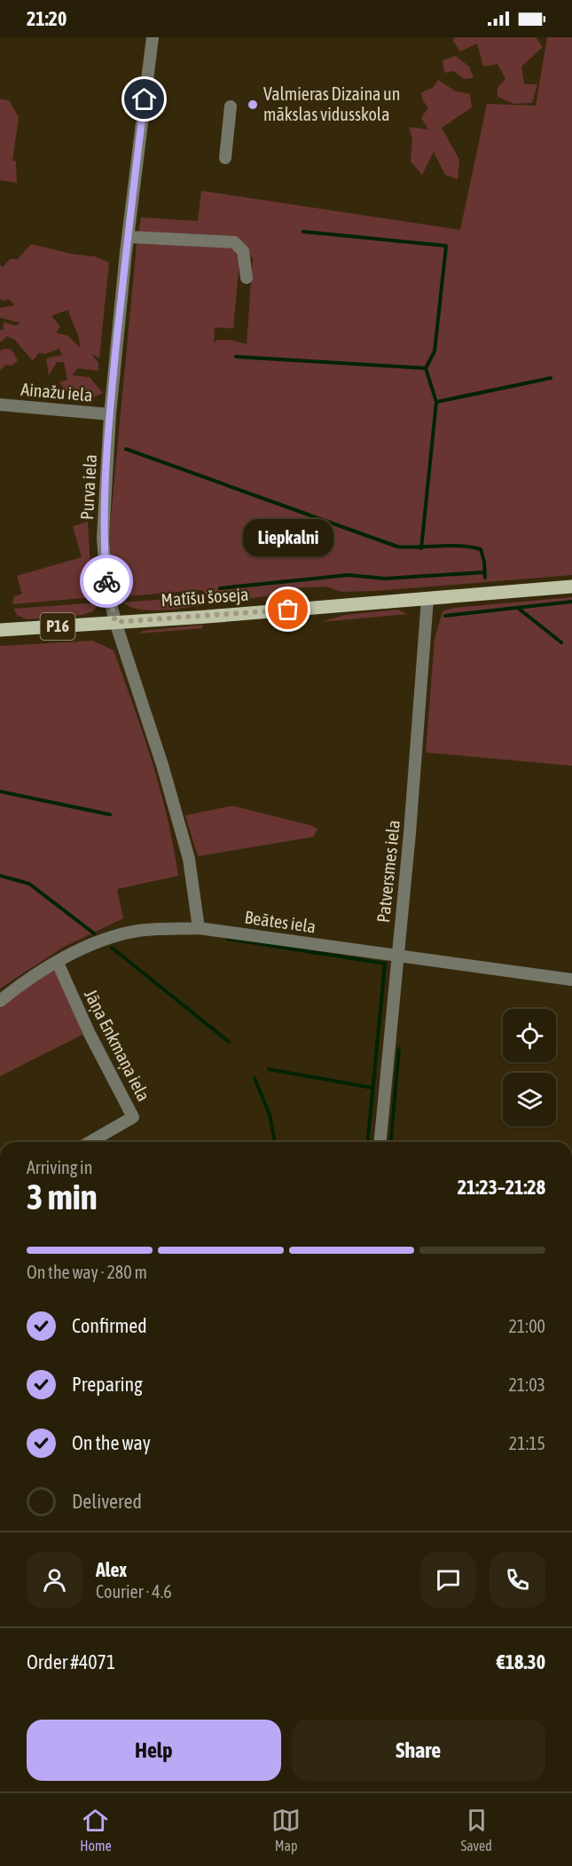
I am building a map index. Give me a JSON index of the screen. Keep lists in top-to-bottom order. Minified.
{"streets":{"main road":["Matīšu šoseja","P16"],"street":["Ainažu iela","Purva iela","Patversmes iela","Beātes iela","Jāņa Enkmaņa iela"]},"crossings":[["Ainažu iela","Purva iela"],["Purva iela","Matīšu šoseja"],["Purva iela","Beātes iela"],["Matīšu šoseja","Patversmes iela"],["Patversmes iela","Beātes iela"],["Beātes iela","Jāņa Enkmaņa iela"]],"places":["Valmieras Dizaina un mākslas vidusskola","Liepkalni"],"page":{"status":"21:20","bubble":"Liepkalni","heading":["3 min","Arriving in","21:23–21:28"],"panel":["Alex","Courier · 4.6","Order #4071","€18.30"],"bar":"On the way · 280 m","list":[["Confirmed","21:00"],["Preparing","21:03"],["On the way","21:15"],"Delivered"],"buttons":["Help","Share"],"tabs":["Home","Map","Saved"]}}
